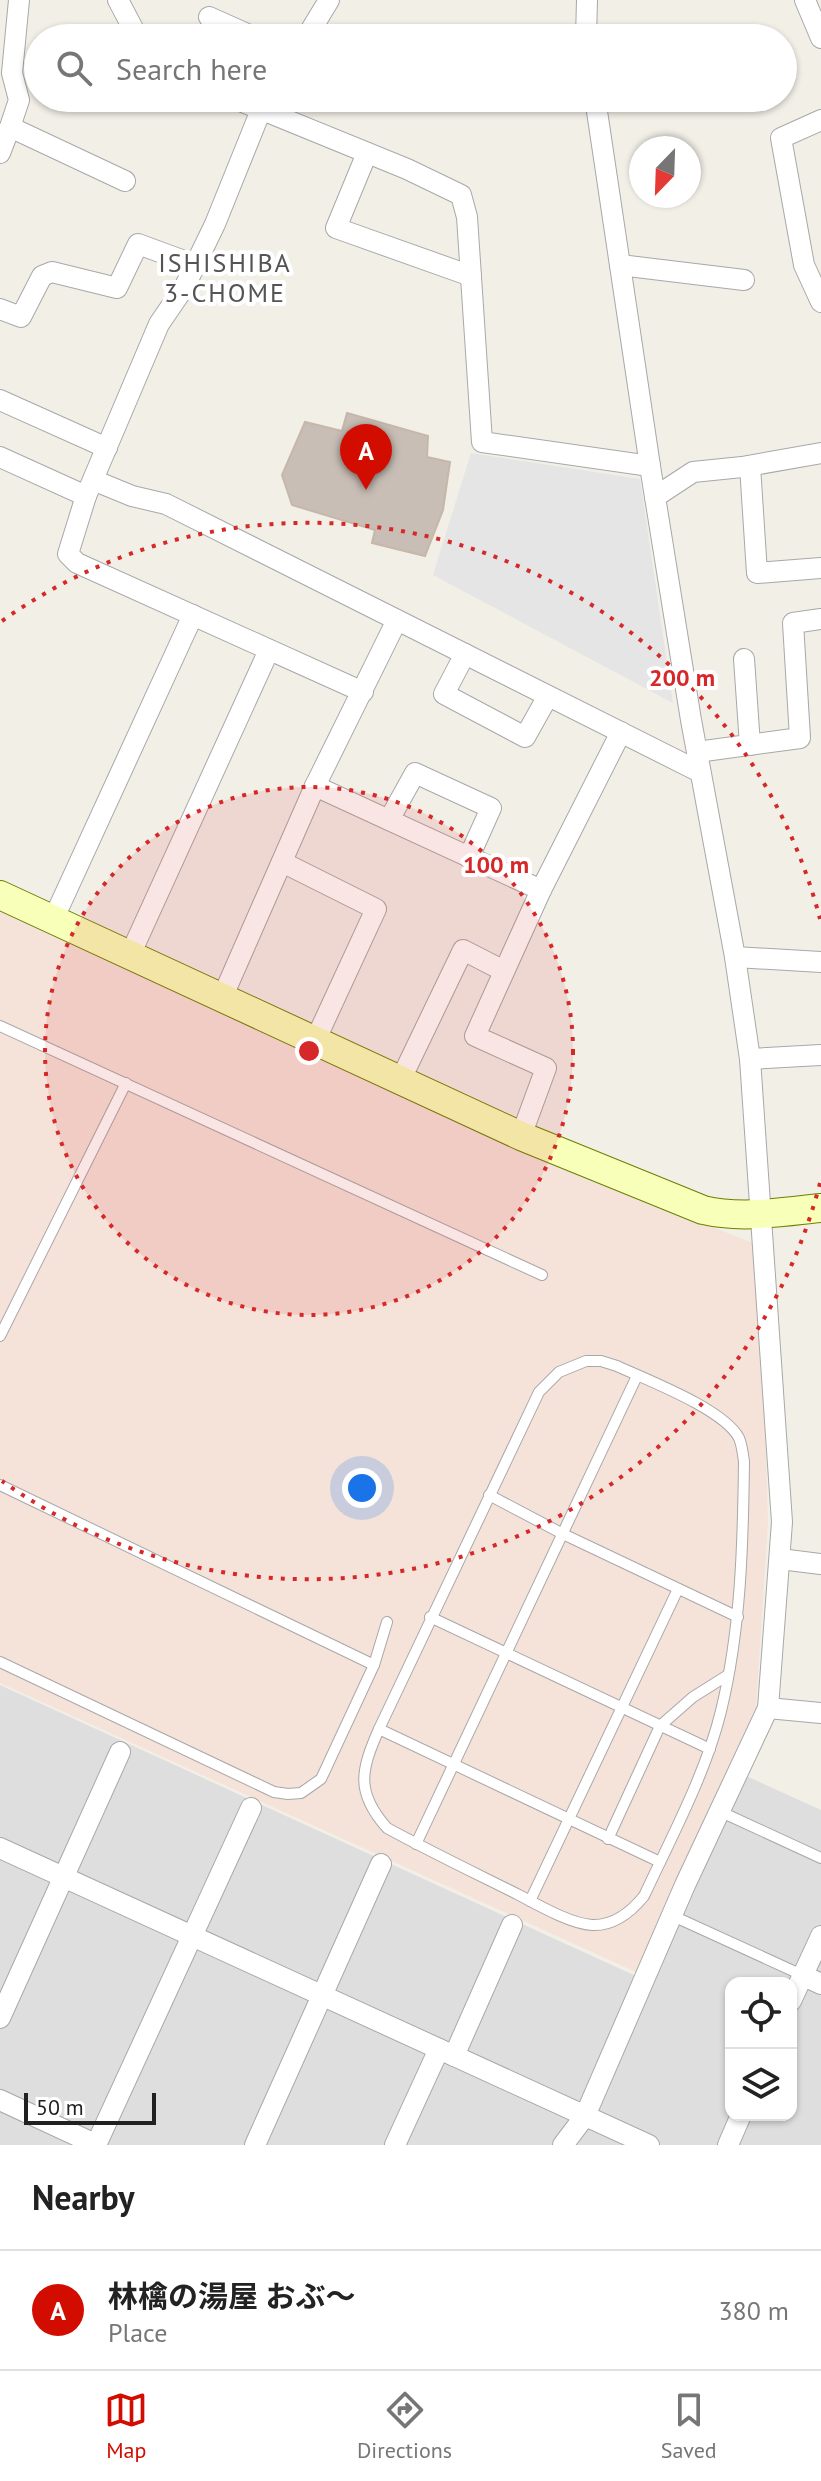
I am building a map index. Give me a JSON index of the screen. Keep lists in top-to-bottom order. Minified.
{"districts":["ISHISHIBA 3-CHOME"],"scale_bar":"50 m","north":"bottom left","page":{"search":"Search here","pins":"A","scale":"50 m","heading":"Nearby","list":[{"mark":"A","name":"林檎の湯屋 おぶ～","note":"Place","value":"380 m"}],"nav":["Map","Directions","Saved"]},"rings":["200 m","100 m"]}
